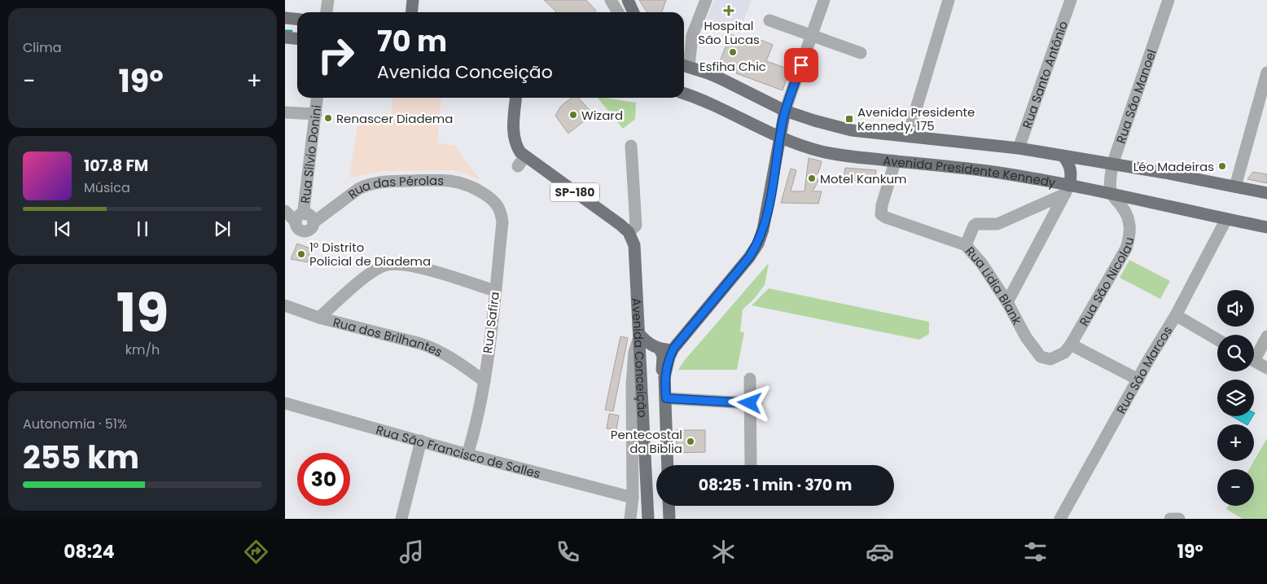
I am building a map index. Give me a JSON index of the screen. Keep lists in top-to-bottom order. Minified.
{"streets":{"main road":["Avenida Presidente Kennedy","SP-180","Avenida Conceição"],"street":["Rua Santo Antônio","Rua São Manoel","Rua Sílvio Donini","Rua das Pérolas","Rua São Nicolau","Rua Lidia Blank","Rua Safira","Rua dos Brilhantes","Rua São Marcos","Rua São Francisco de Salles"]},"crossings":[["Rua São Manoel","Avenida Presidente Kennedy"],["Rua São Manoel","Rua São Nicolau"],["Rua Sílvio Donini","Rua das Pérolas"],["Avenida Presidente Kennedy","Rua São Nicolau"],["Avenida Presidente Kennedy","Rua Lidia Blank"],["Avenida Presidente Kennedy","Avenida Conceição"],["Avenida Presidente Kennedy","Rua São Marcos"],["Rua das Pérolas","Rua Safira"],["SP-180","Avenida Conceição"],["Rua São Nicolau","Rua Lidia Blank"],["Rua Safira","Rua dos Brilhantes"],["Rua Safira","Rua São Francisco de Salles"]],"places":{"health":["Hospital São Lucas"],"other":["Esfiha Chic","Wizard","Renascer Diadema","Léo Madeiras","Motel Kankum","1º Distrito Policial de Diadema","Pentecostal da Biblia"],"transit":["Avenida Presidente Kennedy, 175"]},"page":{"tile":["Clima",["19","km/h"],["Autonomia · 51%","255 km"]],"turn":["70 m","Avenida Conceição"],"heat":["−","19°","+"],"song":["107.8 FM","Música"],"map_buttons":["+","−"],"limit":"30","trip":"08:25 · 1 min · 370 m","tabs":["08:24","19°"]}}
